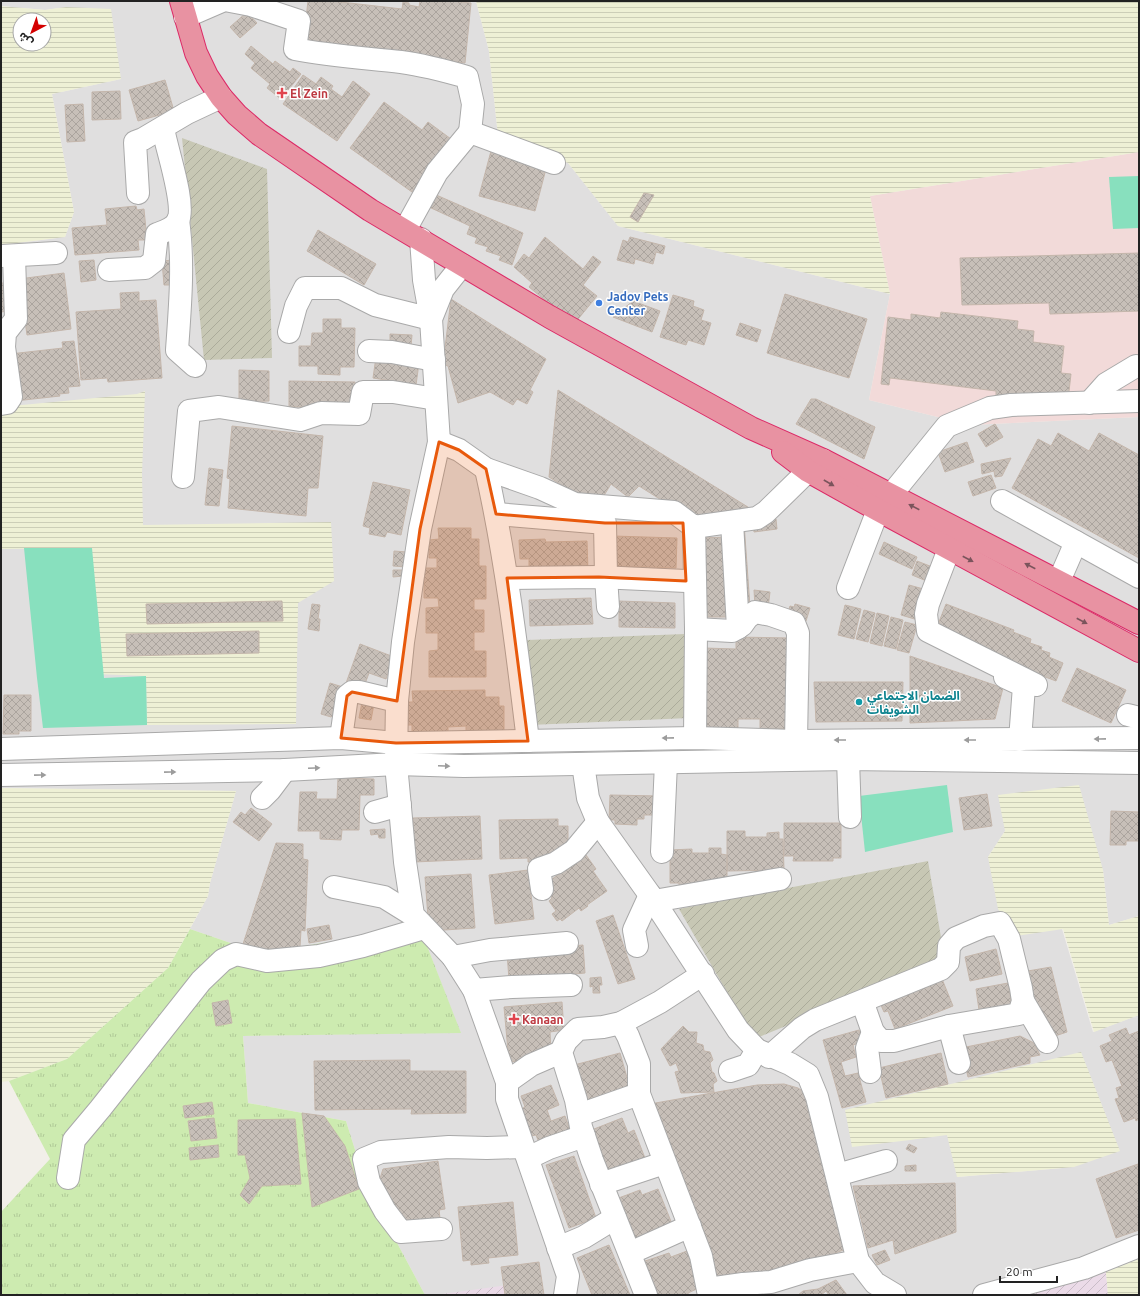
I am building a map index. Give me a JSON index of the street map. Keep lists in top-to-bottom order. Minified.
{"places":{"health":["El Zein","Kanaan"],"other":["Jadov Pets Center","الضمان الاجتماعي الشويفات"]},"scale_bar":"20 m","north":"bottom left"}
